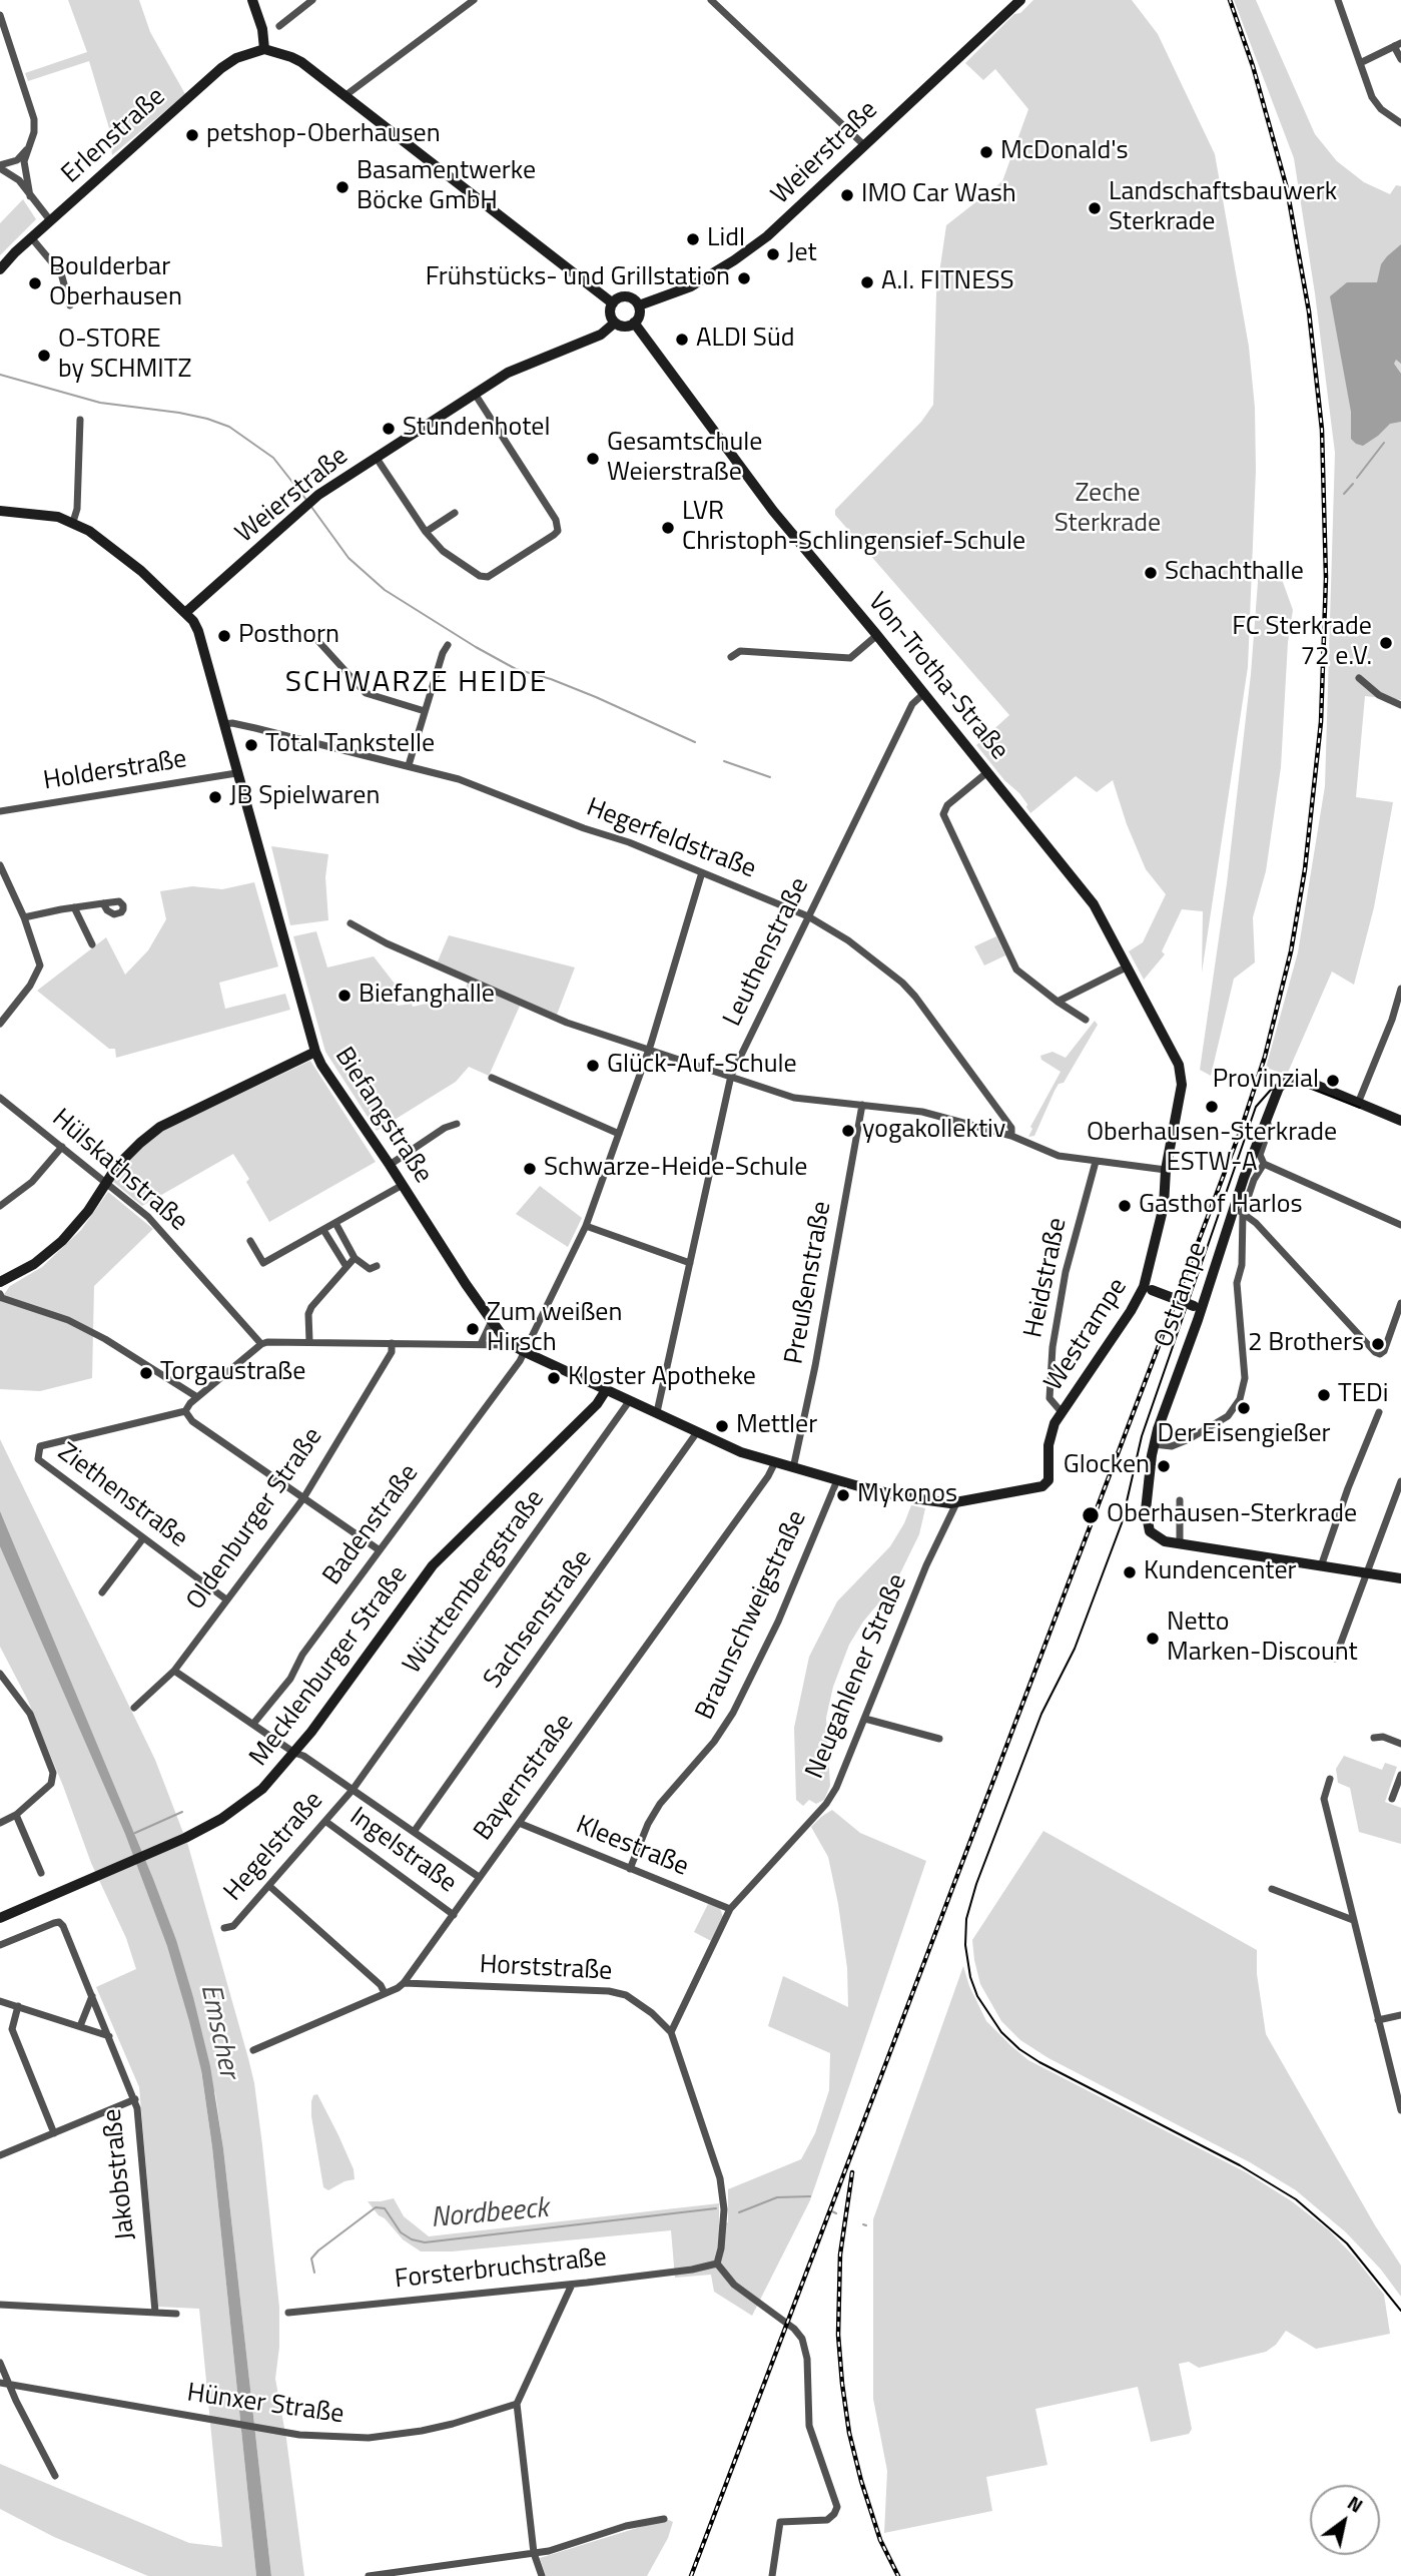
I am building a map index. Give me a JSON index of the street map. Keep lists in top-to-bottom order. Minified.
{"streets":{"main road":["Erlenstraße","Weierstraße","Von-Trotha-Straße","Biefangstraße","Ostrampe","Westrampe","Mecklenburger Straße"],"street":["Holderstraße","Hegerfeldstraße","Leuthenstraße","Hülskathstraße","Heidstraße","Preußenstraße","Ziethenstraße","Oldenburger Straße","Badenstraße","Württembergstraße","Braunschweigstraße","Sachsenstraße","Neugahlener Straße","Bayernstraße","Hegelstraße","Kleestraße","Ingelstraße","Horststraße","Jakobstraße","Forsterbruchstraße","Hünxer Straße"]},"crossings":[["Weierstraße","Von-Trotha-Straße"],["Weierstraße","Biefangstraße"],["Von-Trotha-Straße","Leuthenstraße"],["Von-Trotha-Straße","Westrampe"],["Holderstraße","Biefangstraße"],["Hegerfeldstraße","Leuthenstraße"],["Hegerfeldstraße","Biefangstraße"],["Hegerfeldstraße","Badenstraße"],["Heidstraße","Westrampe"],["Ziethenstraße","Oldenburger Straße"],["Württembergstraße","Hegelstraße"],["Braunschweigstraße","Kleestraße"],["Neugahlener Straße","Kleestraße"],["Neugahlener Straße","Horststraße"],["Bayernstraße","Kleestraße"],["Bayernstraße","Ingelstraße"],["Bayernstraße","Horststraße"],["Hegelstraße","Ingelstraße"]],"districts":["SCHWARZE HEIDE"],"water":["Emscher","Nordbeeck"],"parks":["Zeche Sterkrade"],"places":["petshop-Oberhausen","McDonald's","Basamentwerke Böcke GmbH","IMO Car Wash","Landschaftsbauwerk Sterkrade","Lidl","Jet","Frühstücks- und Grillstation","A.I. FITNESS","Boulderbar Oberhausen","ALDI Süd","O-STORE by SCHMITZ","Stundenhotel","Gesamtschule Weierstraße","LVR Christoph-Schlingensief-Schule","Schachthalle","Posthorn","FC Sterkrade 72 e.V.","Total Tankstelle","JB Spielwaren","Biefanghalle","Glück-Auf-Schule","Provinzial","Oberhausen-Sterkrade ESTW-A","yogakollektiv","Schwarze-Heide-Schule","Gasthof Harlos","Zum weißen Hirsch","2 Brothers","Torgaustraße","Kloster Apotheke","TEDi","Der Eisengießer","Mettler","Glocken","Mykonos","Oberhausen-Sterkrade","Kundencenter","Netto Marken-Discount"],"north":"top right"}
